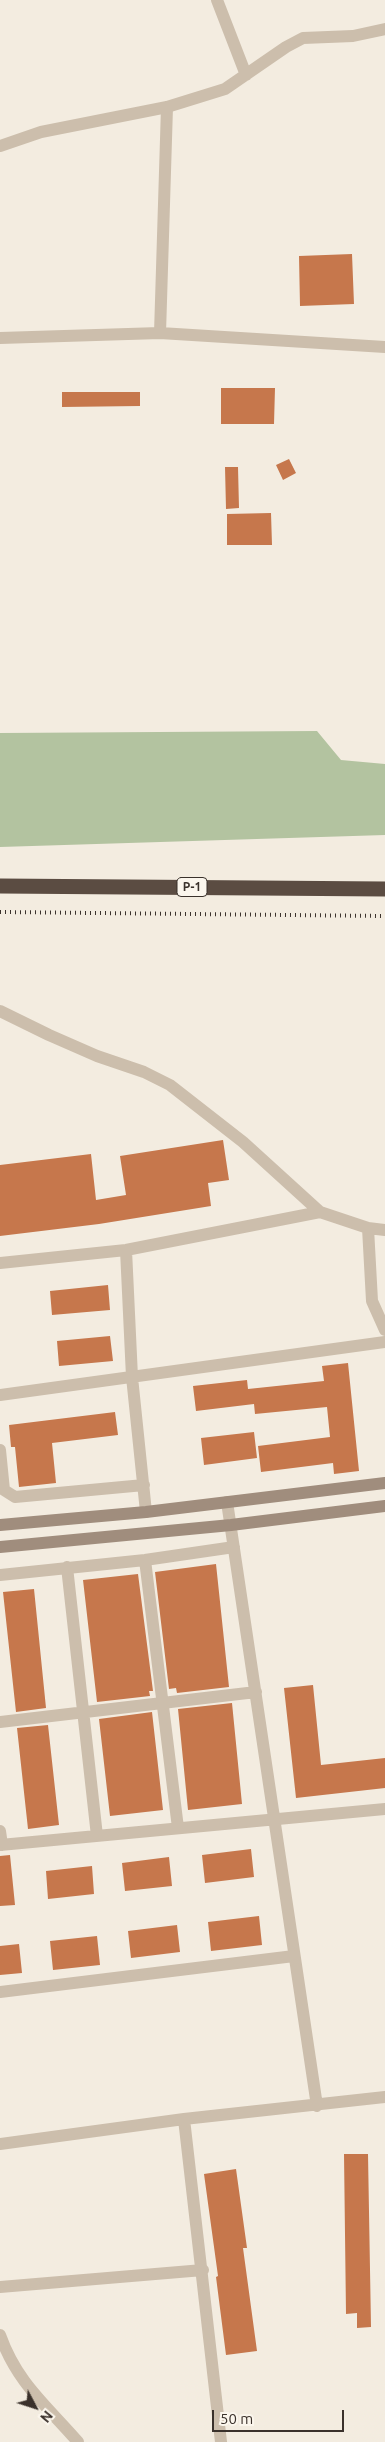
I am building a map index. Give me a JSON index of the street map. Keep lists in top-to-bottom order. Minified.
{"streets":{"highway":["P-1"]},"scale_bar":"50 m","north":"bottom right"}
